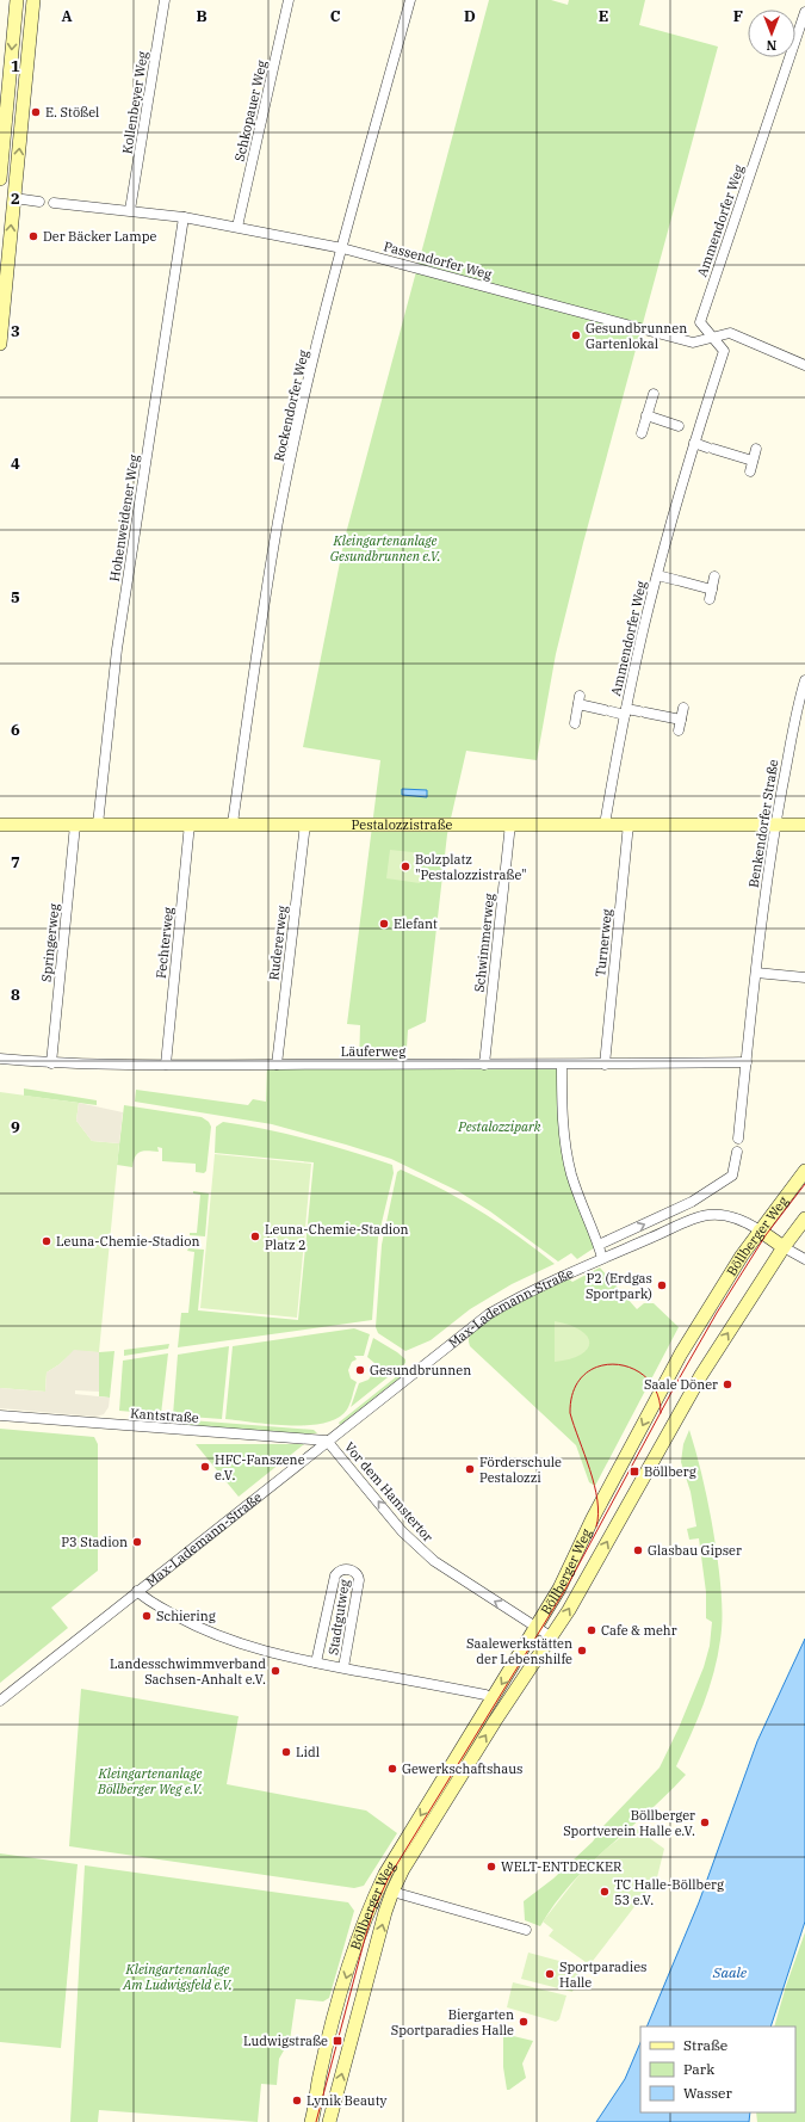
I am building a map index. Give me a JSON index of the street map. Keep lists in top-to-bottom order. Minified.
{"streets":{"street":["Kollenbeyer Weg","Schkopauer Weg","Ammendorfer Weg","Passendorfer Weg","Rockendorfer Weg","Hohenweidener Weg","Benkendorfer Straße","Pestalozzistraße","Springerweg","Fechterweg","Rudererweg","Schwimmerweg","Turnerweg","Läuferweg","Böllberger Weg","Max-Lademann-Straße","Kantstraße","Vor dem Hamstertor","Stadtgutweg"]},"crossings":[["Kollenbeyer Weg","Passendorfer Weg"],["Schkopauer Weg","Passendorfer Weg"],["Ammendorfer Weg","Passendorfer Weg"],["Ammendorfer Weg","Pestalozzistraße"],["Passendorfer Weg","Rockendorfer Weg"],["Passendorfer Weg","Hohenweidener Weg"],["Rockendorfer Weg","Pestalozzistraße"],["Hohenweidener Weg","Pestalozzistraße"],["Benkendorfer Straße","Pestalozzistraße"],["Benkendorfer Straße","Läuferweg"],["Pestalozzistraße","Springerweg"],["Pestalozzistraße","Fechterweg"],["Pestalozzistraße","Rudererweg"],["Pestalozzistraße","Schwimmerweg"],["Pestalozzistraße","Turnerweg"],["Springerweg","Läuferweg"],["Fechterweg","Läuferweg"],["Rudererweg","Läuferweg"],["Schwimmerweg","Läuferweg"],["Turnerweg","Läuferweg"],["Böllberger Weg","Max-Lademann-Straße"],["Böllberger Weg","Vor dem Hamstertor"],["Böllberger Weg","Stadtgutweg"],["Max-Lademann-Straße","Kantstraße"],["Max-Lademann-Straße","Vor dem Hamstertor"],["Max-Lademann-Straße","Stadtgutweg"],["Kantstraße","Vor dem Hamstertor"]],"one_way":["Vor dem Hamstertor"],"water":["Saale"],"parks":["Kleingartenanlage Gesundbrunnen e.V.","Pestalozzipark","Kleingartenanlage Böllberger Weg e.V.","Kleingartenanlage Am Ludwigsfeld e.V."],"places":{"other":["E. Stößel","Der Bäcker Lampe","Gesundbrunnen Gartenlokal","Bolzplatz \"Pestalozzistraße\"","Elefant","Leuna-Chemie-Stadion Platz 2","Leuna-Chemie-Stadion","P2 (Erdgas Sportpark)","Gesundbrunnen","Saale Döner","HFC-Fanszene e.V.","Förderschule Pestalozzi","P3 Stadion","Glasbau Gipser","Schiering","Cafe & mehr","Saalewerkstätten der Lebenshilfe","Landesschwimmverband Sachsen-Anhalt e.V.","Lidl","Gewerkschaftshaus","Böllberger Sportverein Halle e.V.","WELT-ENTDECKER","TC Halle-Böllberg 53 e.V.","Sportparadies Halle","Biergarten Sportparadies Halle","Lynik Beauty"],"transit":["Böllberg","Ludwigstraße"]},"legend":["Straße","Park","Wasser"],"north":"bottom","grid":{"columns":["A","B","C","D","E","F"],"rows":["1","2","3","4","5","6","7","8","9"]}}
